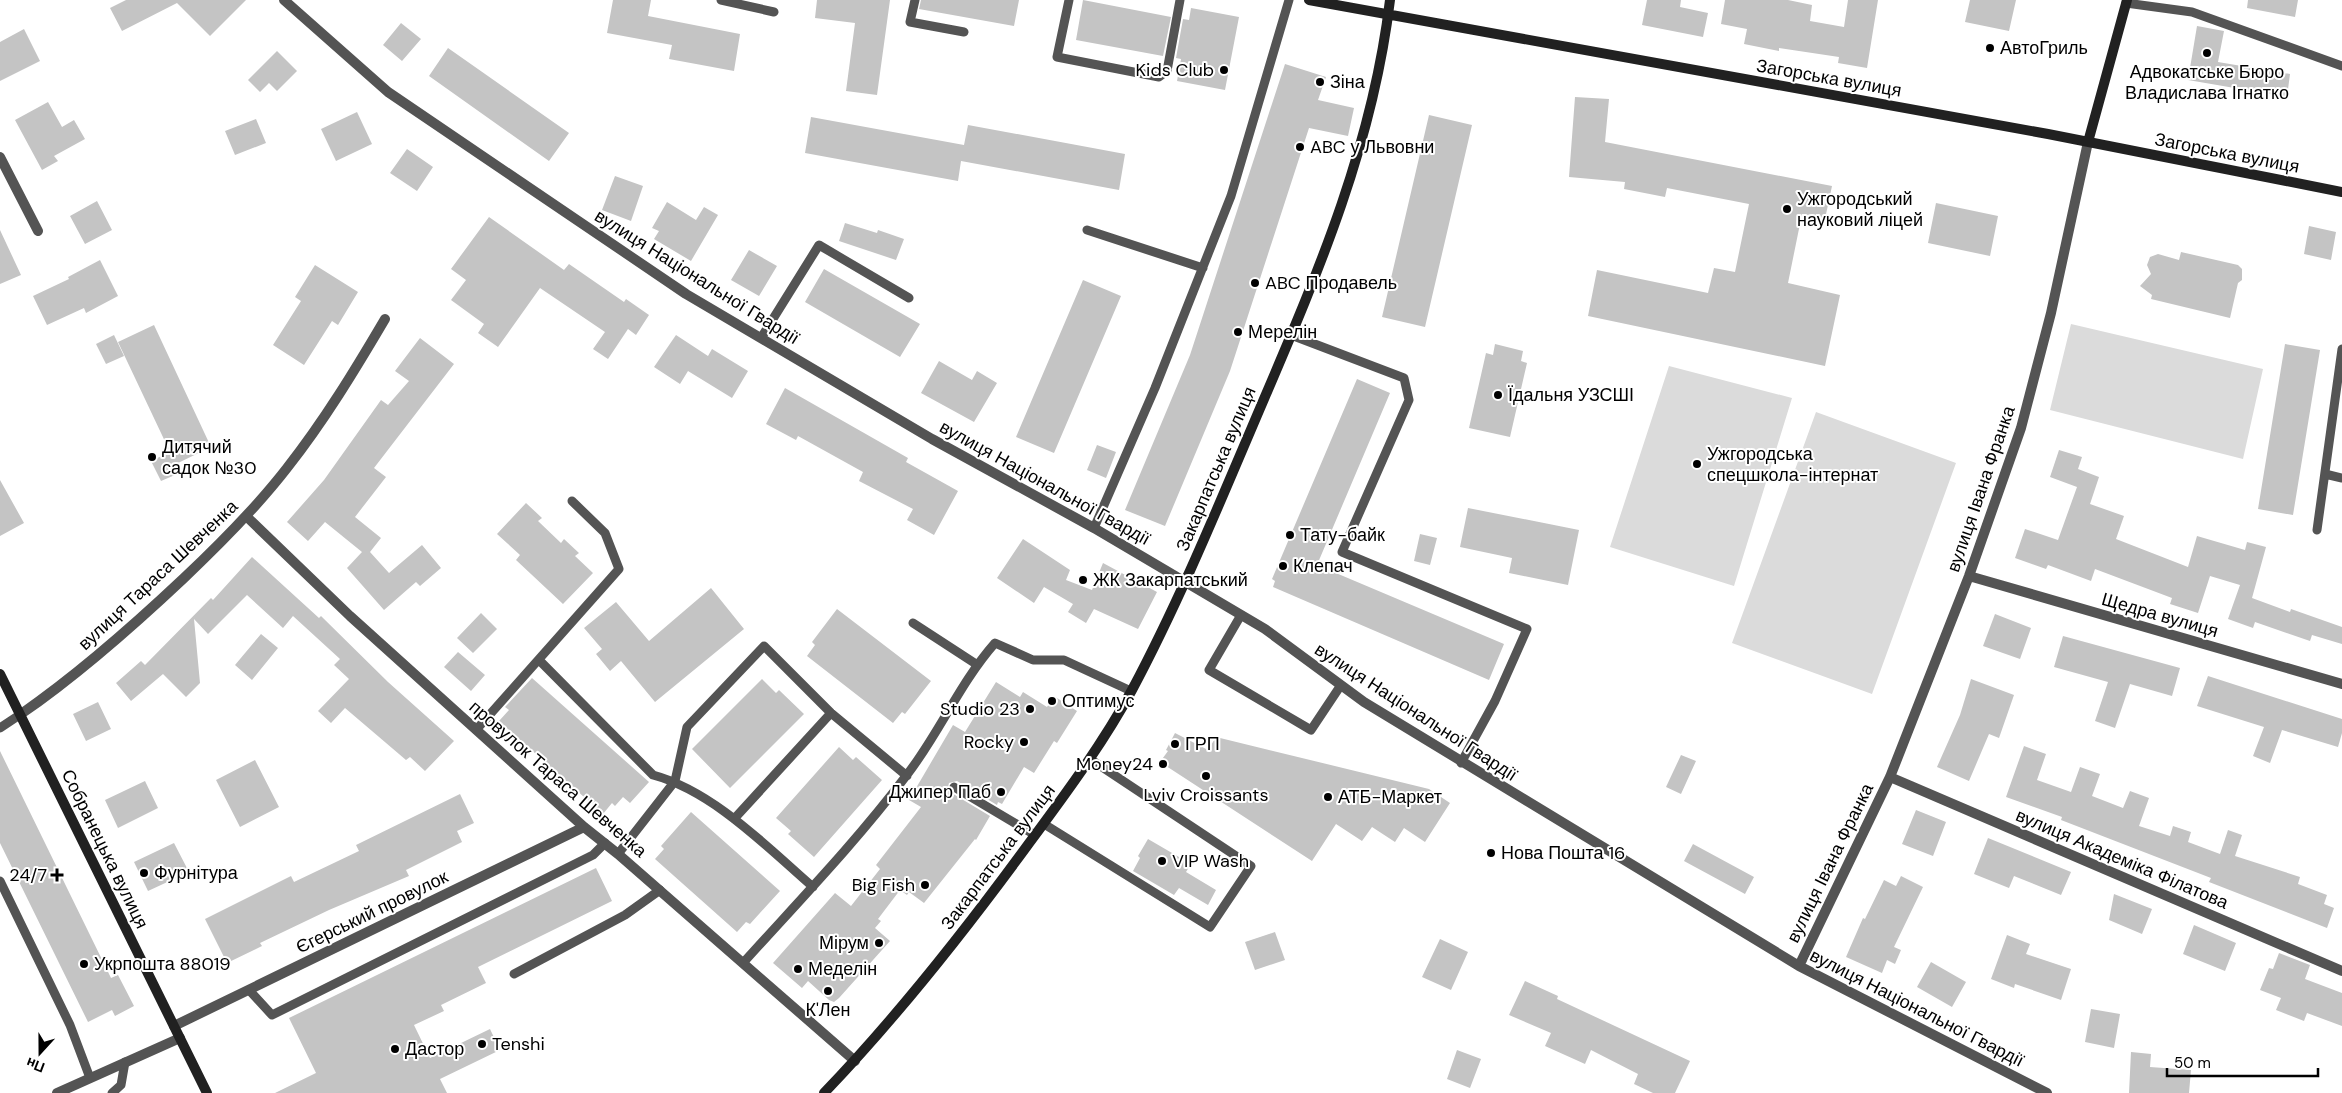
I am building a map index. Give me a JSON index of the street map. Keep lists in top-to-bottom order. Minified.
{"streets":{"street":["Загорська вулиця","вулиця Національної Гвардії","Закарпатська вулиця","вулиця Івана Франка","вулиця Тараса Шевченка","Щедра вулиця","провулок Тараса Шевченка","Собранецька вулиця","вулиця Академіка Філатова","Єгерський провулок"]},"crossings":[["Загорська вулиця","Закарпатська вулиця"],["Загорська вулиця","вулиця Івана Франка"],["вулиця Національної Гвардії","Закарпатська вулиця"],["вулиця Національної Гвардії","вулиця Івана Франка"],["Закарпатська вулиця","провулок Тараса Шевченка"],["вулиця Івана Франка","Щедра вулиця"],["вулиця Івана Франка","вулиця Академіка Філатова"],["вулиця Тараса Шевченка","провулок Тараса Шевченка"],["вулиця Тараса Шевченка","Собранецька вулиця"],["провулок Тараса Шевченка","Єгерський провулок"],["Собранецька вулиця","Єгерський провулок"]],"places":{"other":["АвтоГриль","Адвокатське Бюро Владислава Ігнатко","Kids Club","Зіна","ABC у Львовни","Ужгородський науковий ліцей","ABC Продавель","Мерелін","Їдальня УЗСШІ","Дитячий садок №30","Ужгородська спецшкола-інтернат","Тату-байк","Клепач","ЖК Закарпатський","Оптимус","Studio 23","Rocky","ГРП","Money24","Lviv Croissants","Джипер Паб","АТБ-Маркет","Нова Пошта 16","VIP Wash","Фурнітура","Big Fish","Мірум","Укрпошта 88019","Меделін","К'Лен","Tenshi","Дастор"],"health":["24/7"]},"scale_bar":"50 m","north":"bottom"}
